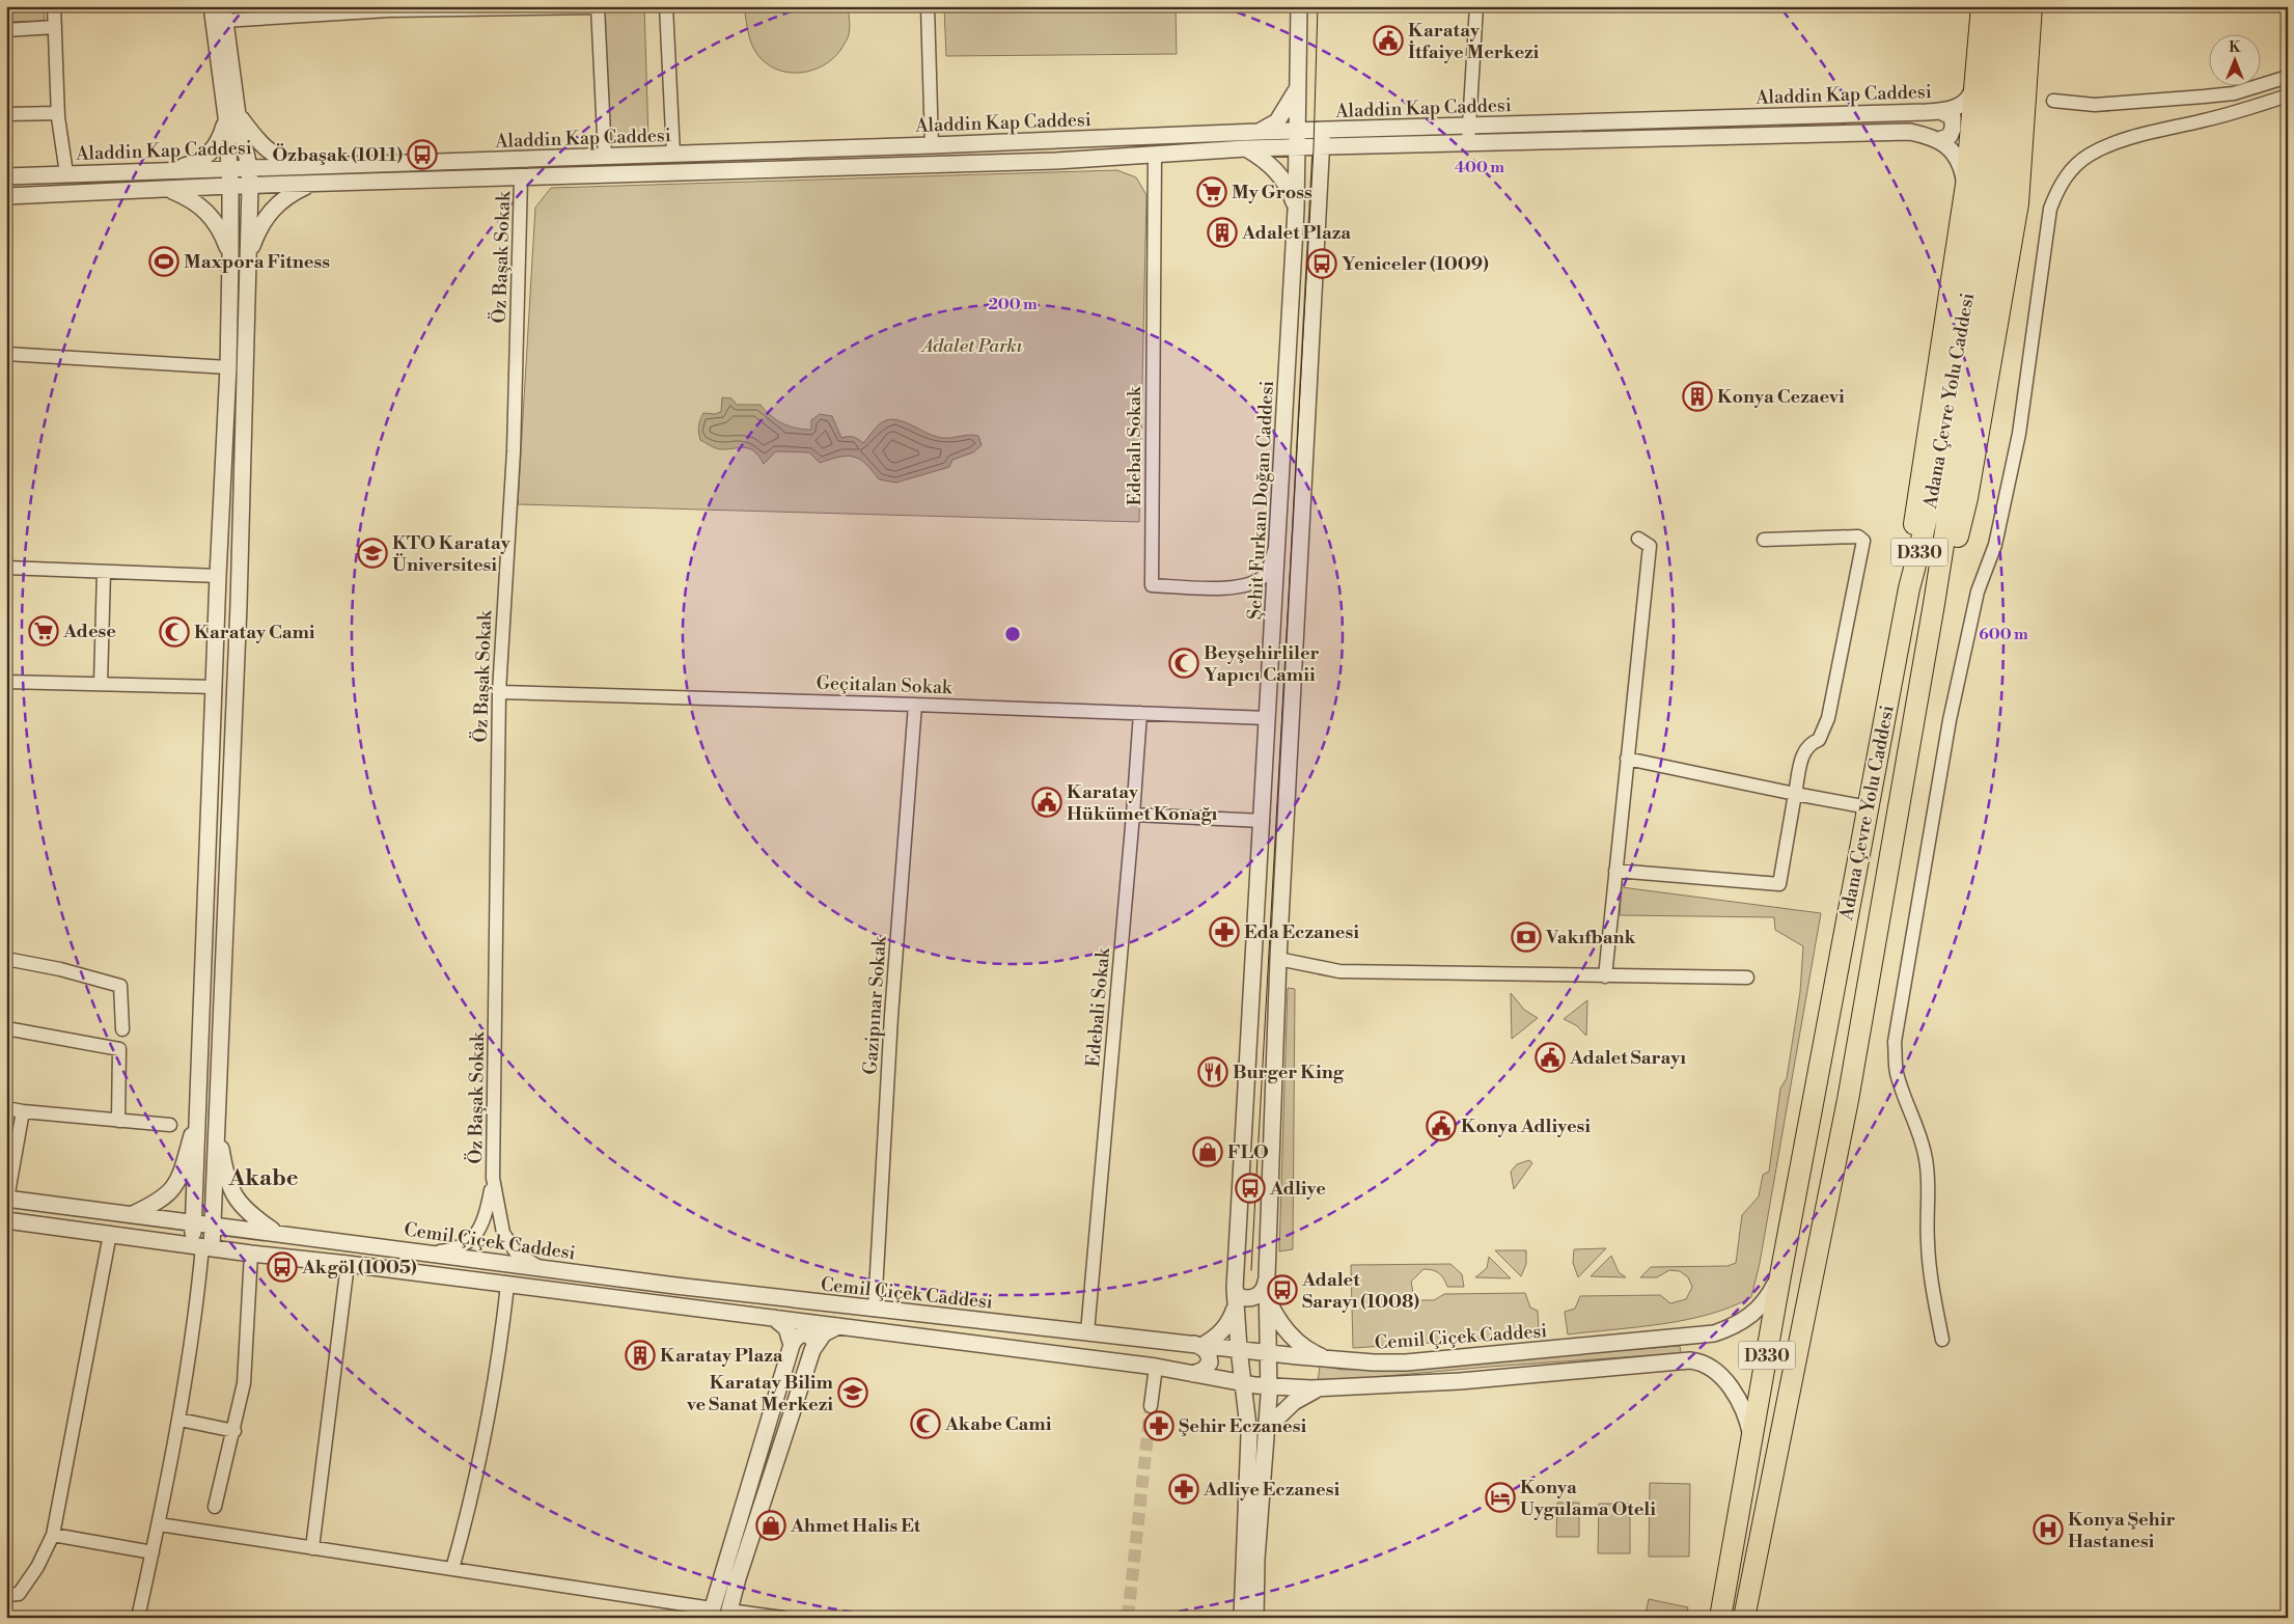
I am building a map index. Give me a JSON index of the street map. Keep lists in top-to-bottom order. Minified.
{"streets":{"highway":["Adana Çevre Yolu Caddesi","D330"],"street":["Aladdin Kap Caddesi","Öz Başak Sokak","Edebalı Sokak","Şehit Furkan Doğan Caddesi","Geçitalan Sokak","Gazipınar Sokak","Edebali Sokak","Cemil Çiçek Caddesi"]},"crossings":[["Aladdin Kap Caddesi","Öz Başak Sokak"],["Aladdin Kap Caddesi","Edebalı Sokak"],["Aladdin Kap Caddesi","Şehit Furkan Doğan Caddesi"],["Öz Başak Sokak","Geçitalan Sokak"],["Adana Çevre Yolu Caddesi","Cemil Çiçek Caddesi"],["Edebalı Sokak","Şehit Furkan Doğan Caddesi"],["Şehit Furkan Doğan Caddesi","Geçitalan Sokak"],["Şehit Furkan Doğan Caddesi","Cemil Çiçek Caddesi"],["Geçitalan Sokak","Gazipınar Sokak"],["Geçitalan Sokak","Edebali Sokak"],["Gazipınar Sokak","Cemil Çiçek Caddesi"],["Edebali Sokak","Cemil Çiçek Caddesi"]],"districts":["Akabe"],"parks":["Adalet Parkı"],"places":{"public building":["Karatay İtfaiye Merkezi","Karatay Hükümet Konağı","Adalet Sarayı","Konya Adliyesi"],"bus stop":["Özbaşak (1011)","Yeniceler (1009)","Adliye","Akgöl (1005)","Adalet Sarayı (1008)"],"supermarket":["My Gross","Adese"],"building":["Adalet Plaza","Konya Cezaevi","Karatay Plaza"],"sports":["Maxpora Fitness"],"school or university":["KTO Karatay Üniversitesi","Karatay Bilim ve Sanat Merkezi"],"mosque":["Karatay Cami","Beyşehirliler Yapıcı Camii","Akabe Cami"],"pharmacy":["Eda Eczanesi","Şehir Eczanesi","Adliye Eczanesi"],"bank":["Vakıfbank"],"restaurant":["Burger King"],"shop":["FLO","Ahmet Halis Et"],"hotel":["Konya Uygulama Oteli"],"hospital":["Konya Şehir Hastanesi"]},"north":"top","rings":["400 m","200 m","600 m"]}
